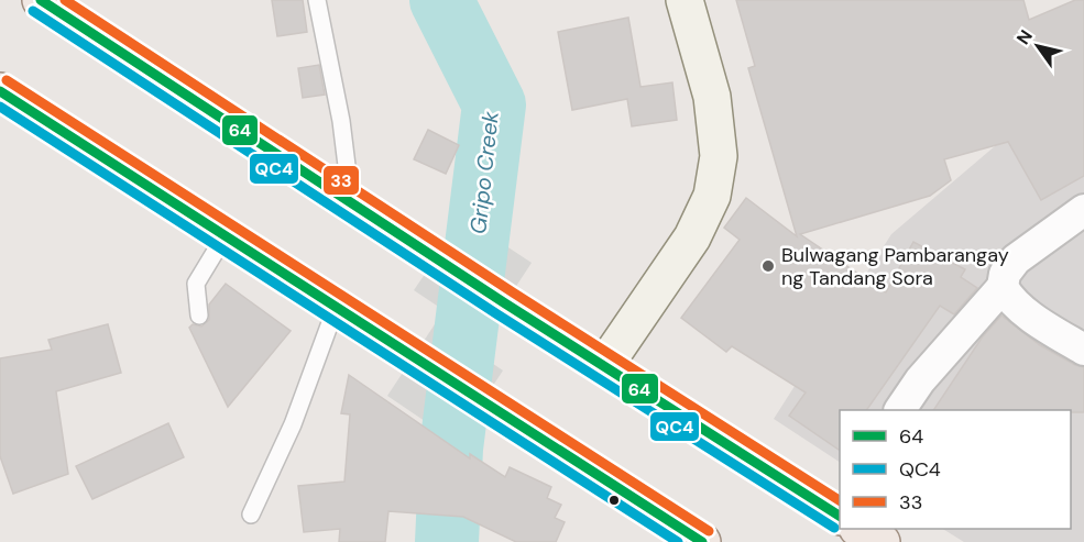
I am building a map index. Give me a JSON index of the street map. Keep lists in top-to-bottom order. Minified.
{"water":["Gripo Creek"],"places":["Bulwagang Pambarangay ng Tandang Sora"],"lines":["transit line 64","transit line 33","transit line QC4"],"legend":["64","QC4","33"],"north":"top left"}
